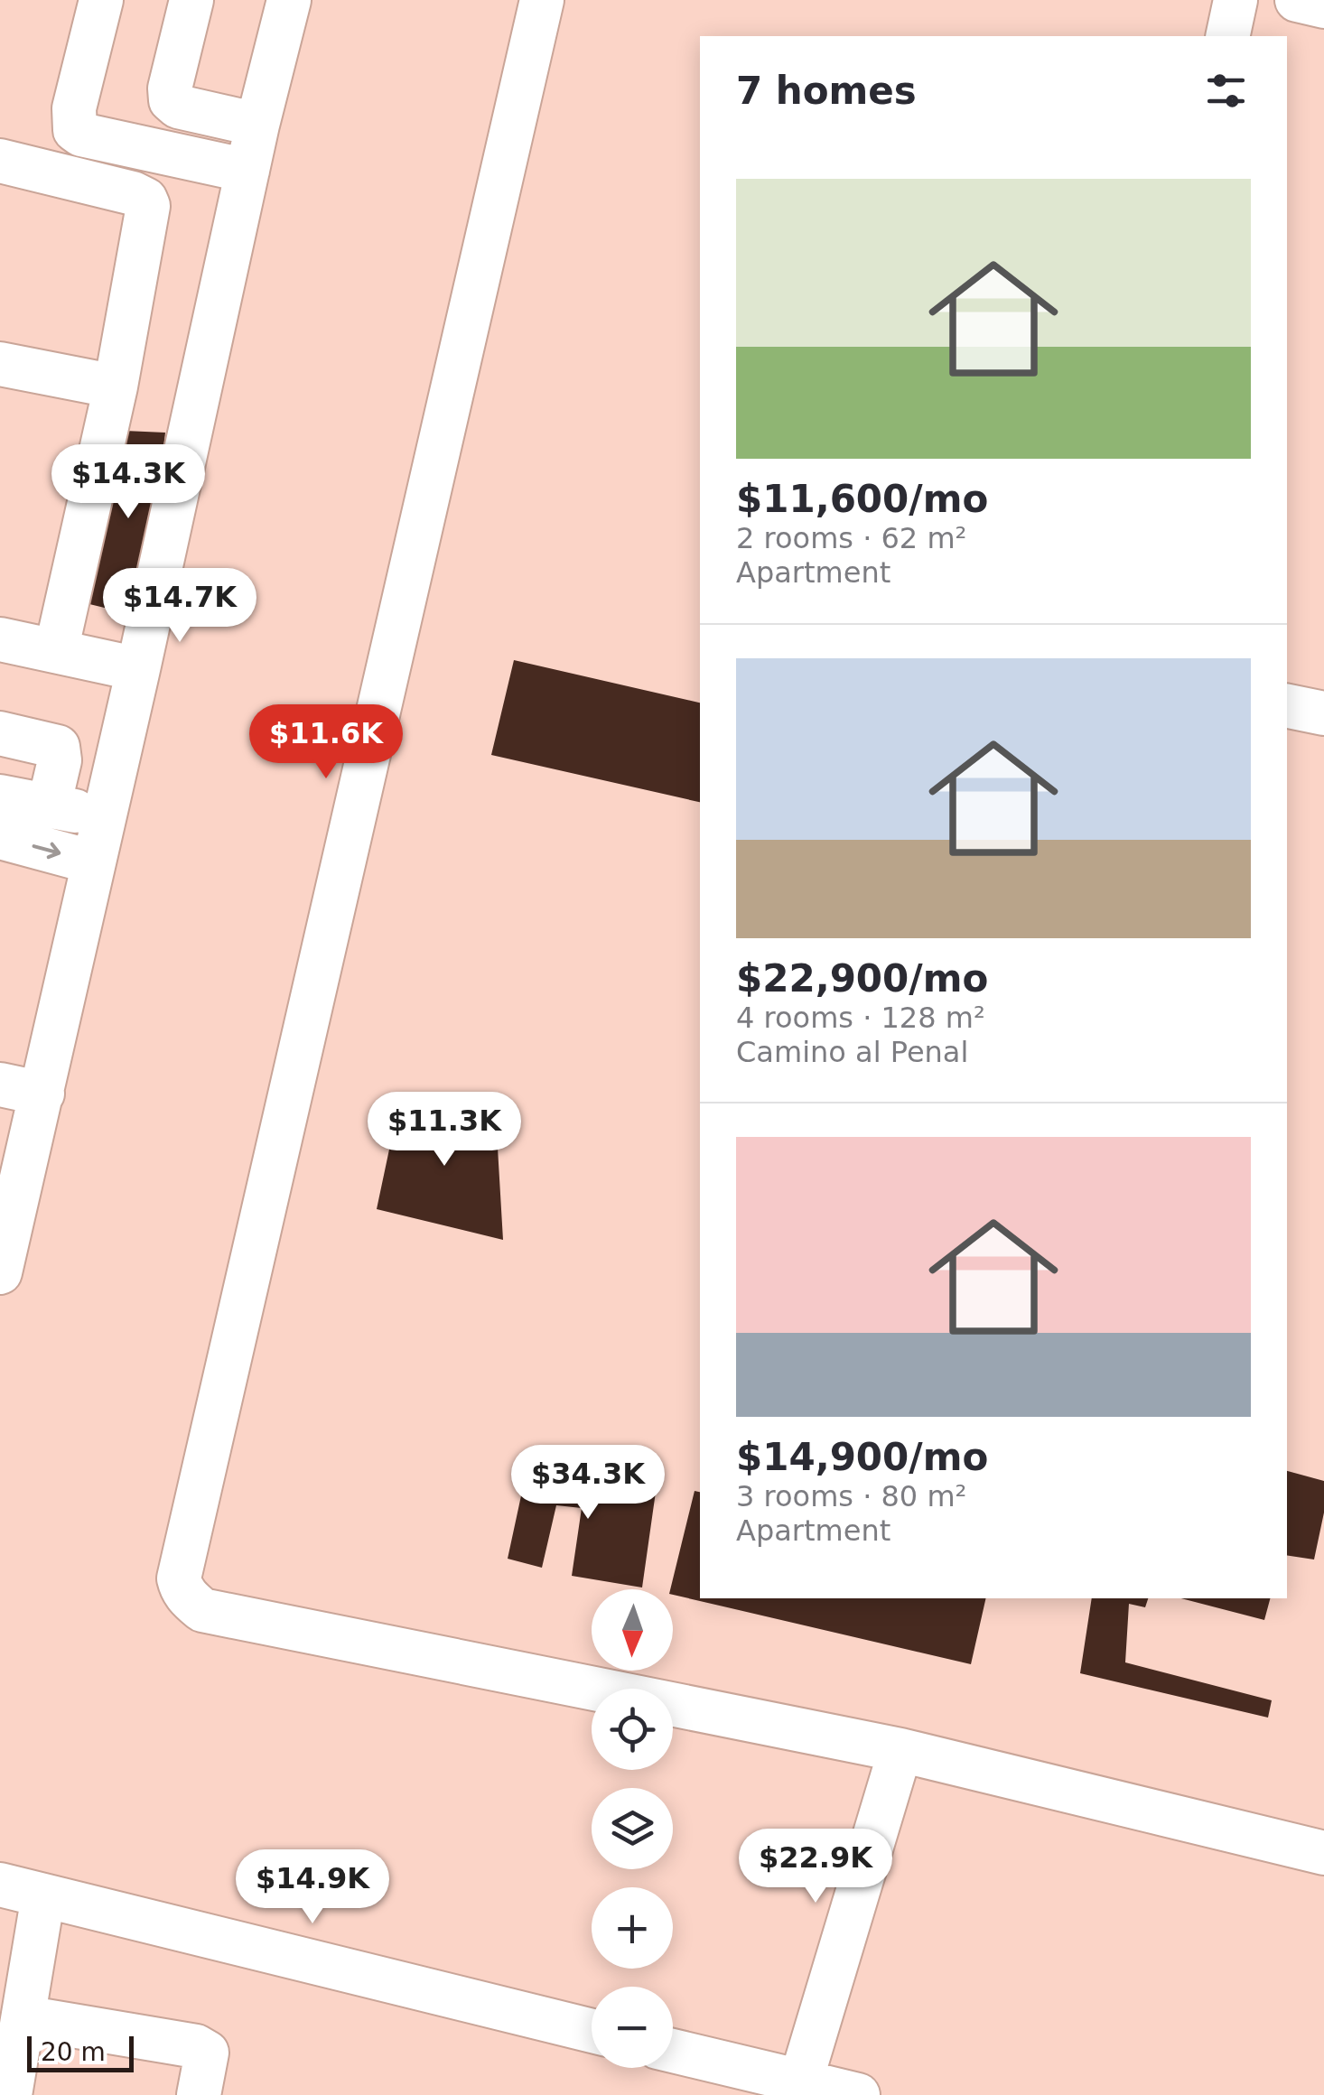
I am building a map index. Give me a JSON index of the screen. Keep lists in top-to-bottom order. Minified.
{"scale_bar":"20 m","north":"bottom","page":{"heading":"7 homes","list":[{"name":"$11,600/mo","note":"2 rooms · 62 m² · Apartment"},{"name":"$22,900/mo","note":"4 rooms · 128 m² · Camino al Penal"},{"name":"$14,900/mo","note":"3 rooms · 80 m² · Apartment"}],"price":["$14.3K","$14.7K","$11.6K","$11.3K","$34.3K","$22.9K","$14.9K"],"map_buttons":["+","−"],"scale":"20 m"}}
